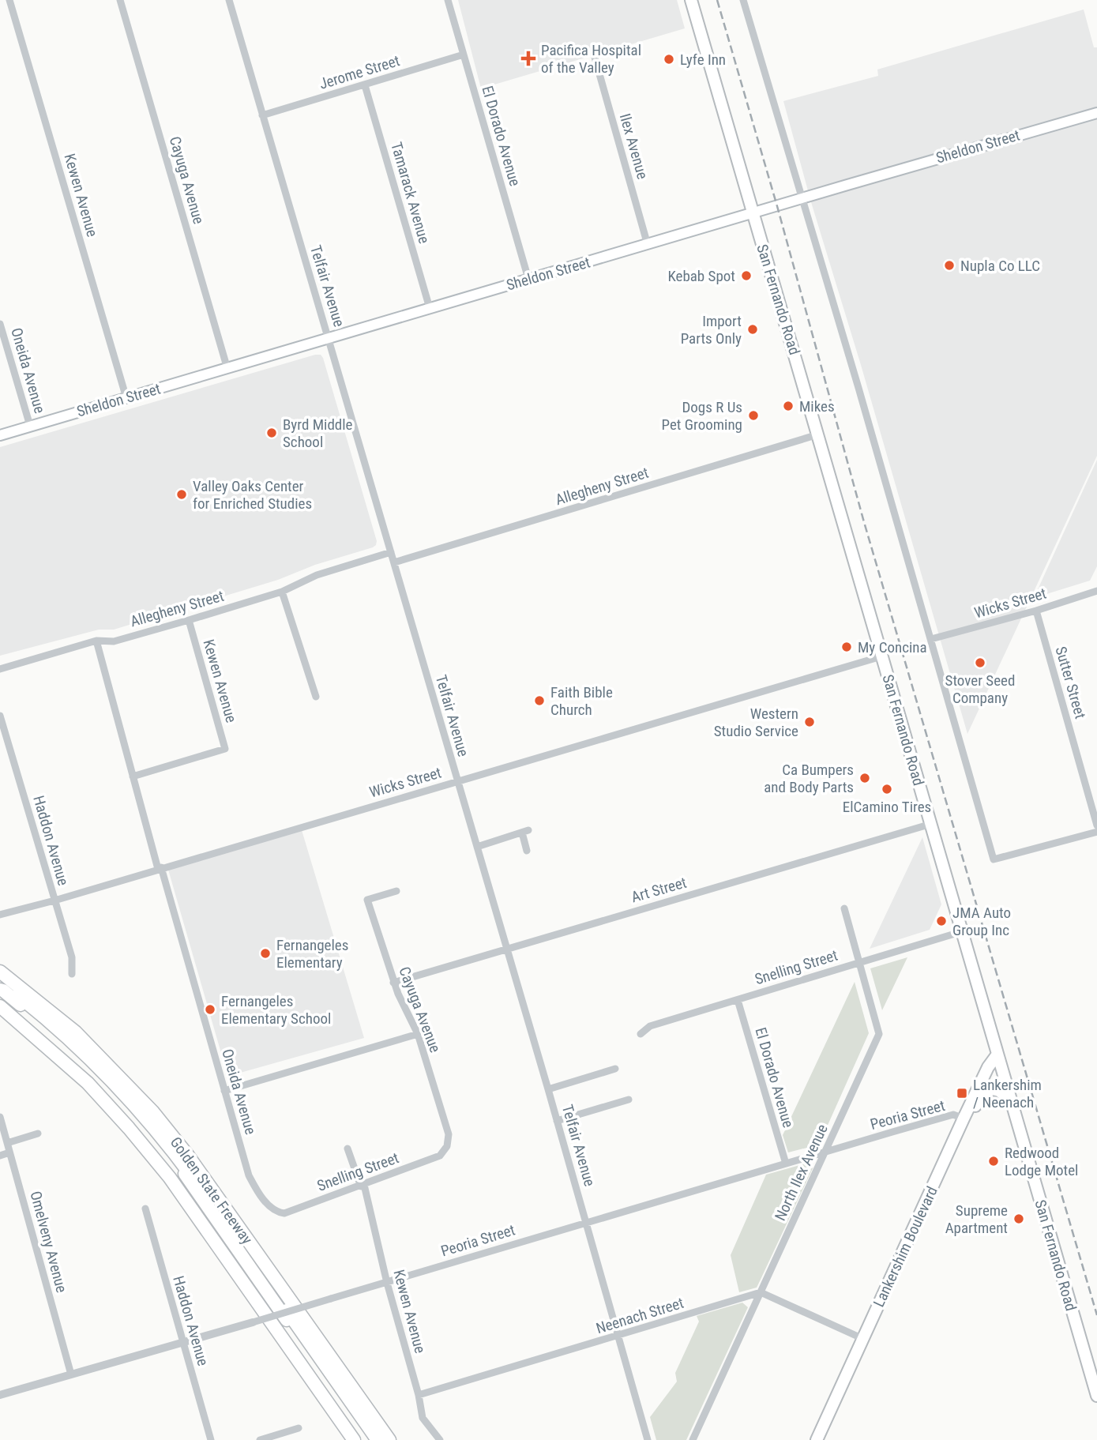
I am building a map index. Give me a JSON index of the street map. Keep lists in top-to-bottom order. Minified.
{"streets":{"highway":["Golden State Freeway"],"main road":["Sheldon Street","San Fernando Road","Lankershim Boulevard"],"street":["Jerome Street","El Dorado Avenue","Ilex Avenue","Cayuga Avenue","Tamarack Avenue","Kewen Avenue","Telfair Avenue","Oneida Avenue","Allegheny Street","Wicks Street","Sutter Street","Haddon Avenue","Art Street","Snelling Street","Peoria Street","North Ilex Avenue","Omelveny Avenue","Neenach Street"]},"crossings":[["Jerome Street","El Dorado Avenue"],["Jerome Street","Tamarack Avenue"],["Jerome Street","Telfair Avenue"],["El Dorado Avenue","Sheldon Street"],["El Dorado Avenue","Snelling Street"],["El Dorado Avenue","Peoria Street"],["Ilex Avenue","Sheldon Street"],["Sheldon Street","Cayuga Avenue"],["Sheldon Street","Tamarack Avenue"],["Sheldon Street","Kewen Avenue"],["Sheldon Street","Telfair Avenue"],["Sheldon Street","San Fernando Road"],["Sheldon Street","Oneida Avenue"],["Cayuga Avenue","Art Street"],["Cayuga Avenue","Snelling Street"],["Kewen Avenue","Oneida Avenue"],["Kewen Avenue","Allegheny Street"],["Kewen Avenue","Snelling Street"],["Kewen Avenue","Peoria Street"],["Kewen Avenue","Neenach Street"],["Telfair Avenue","Allegheny Street"],["Telfair Avenue","Wicks Street"],["Telfair Avenue","Art Street"],["Telfair Avenue","Peoria Street"],["Telfair Avenue","Neenach Street"],["San Fernando Road","Allegheny Street"],["San Fernando Road","Wicks Street"],["San Fernando Road","Art Street"],["San Fernando Road","Snelling Street"],["San Fernando Road","Lankershim Boulevard"],["Oneida Avenue","Allegheny Street"],["Oneida Avenue","Wicks Street"],["Oneida Avenue","Snelling Street"],["Wicks Street","Sutter Street"],["Wicks Street","Haddon Avenue"],["Haddon Avenue","Peoria Street"],["Snelling Street","North Ilex Avenue"],["Peoria Street","North Ilex Avenue"],["Peoria Street","Omelveny Avenue"],["Peoria Street","Lankershim Boulevard"],["North Ilex Avenue","Neenach Street"]],"places":{"health":["Pacifica Hospital of the Valley"],"other":["Lyfe Inn","Nupla Co LLC","Kebab Spot","Import Parts Only","Mikes","Dogs R Us Pet Grooming","Byrd Middle School","Valley Oaks Center for Enriched Studies","My Concina","Stover Seed Company","Faith Bible Church","Western Studio Service","Ca Bumpers and Body Parts","ElCamino Tires","JMA Auto Group Inc","Fernangeles Elementary","Fernangeles Elementary School","Redwood Lodge Motel","Supreme Apartment"],"transit":["Lankershim / Neenach"]}}
